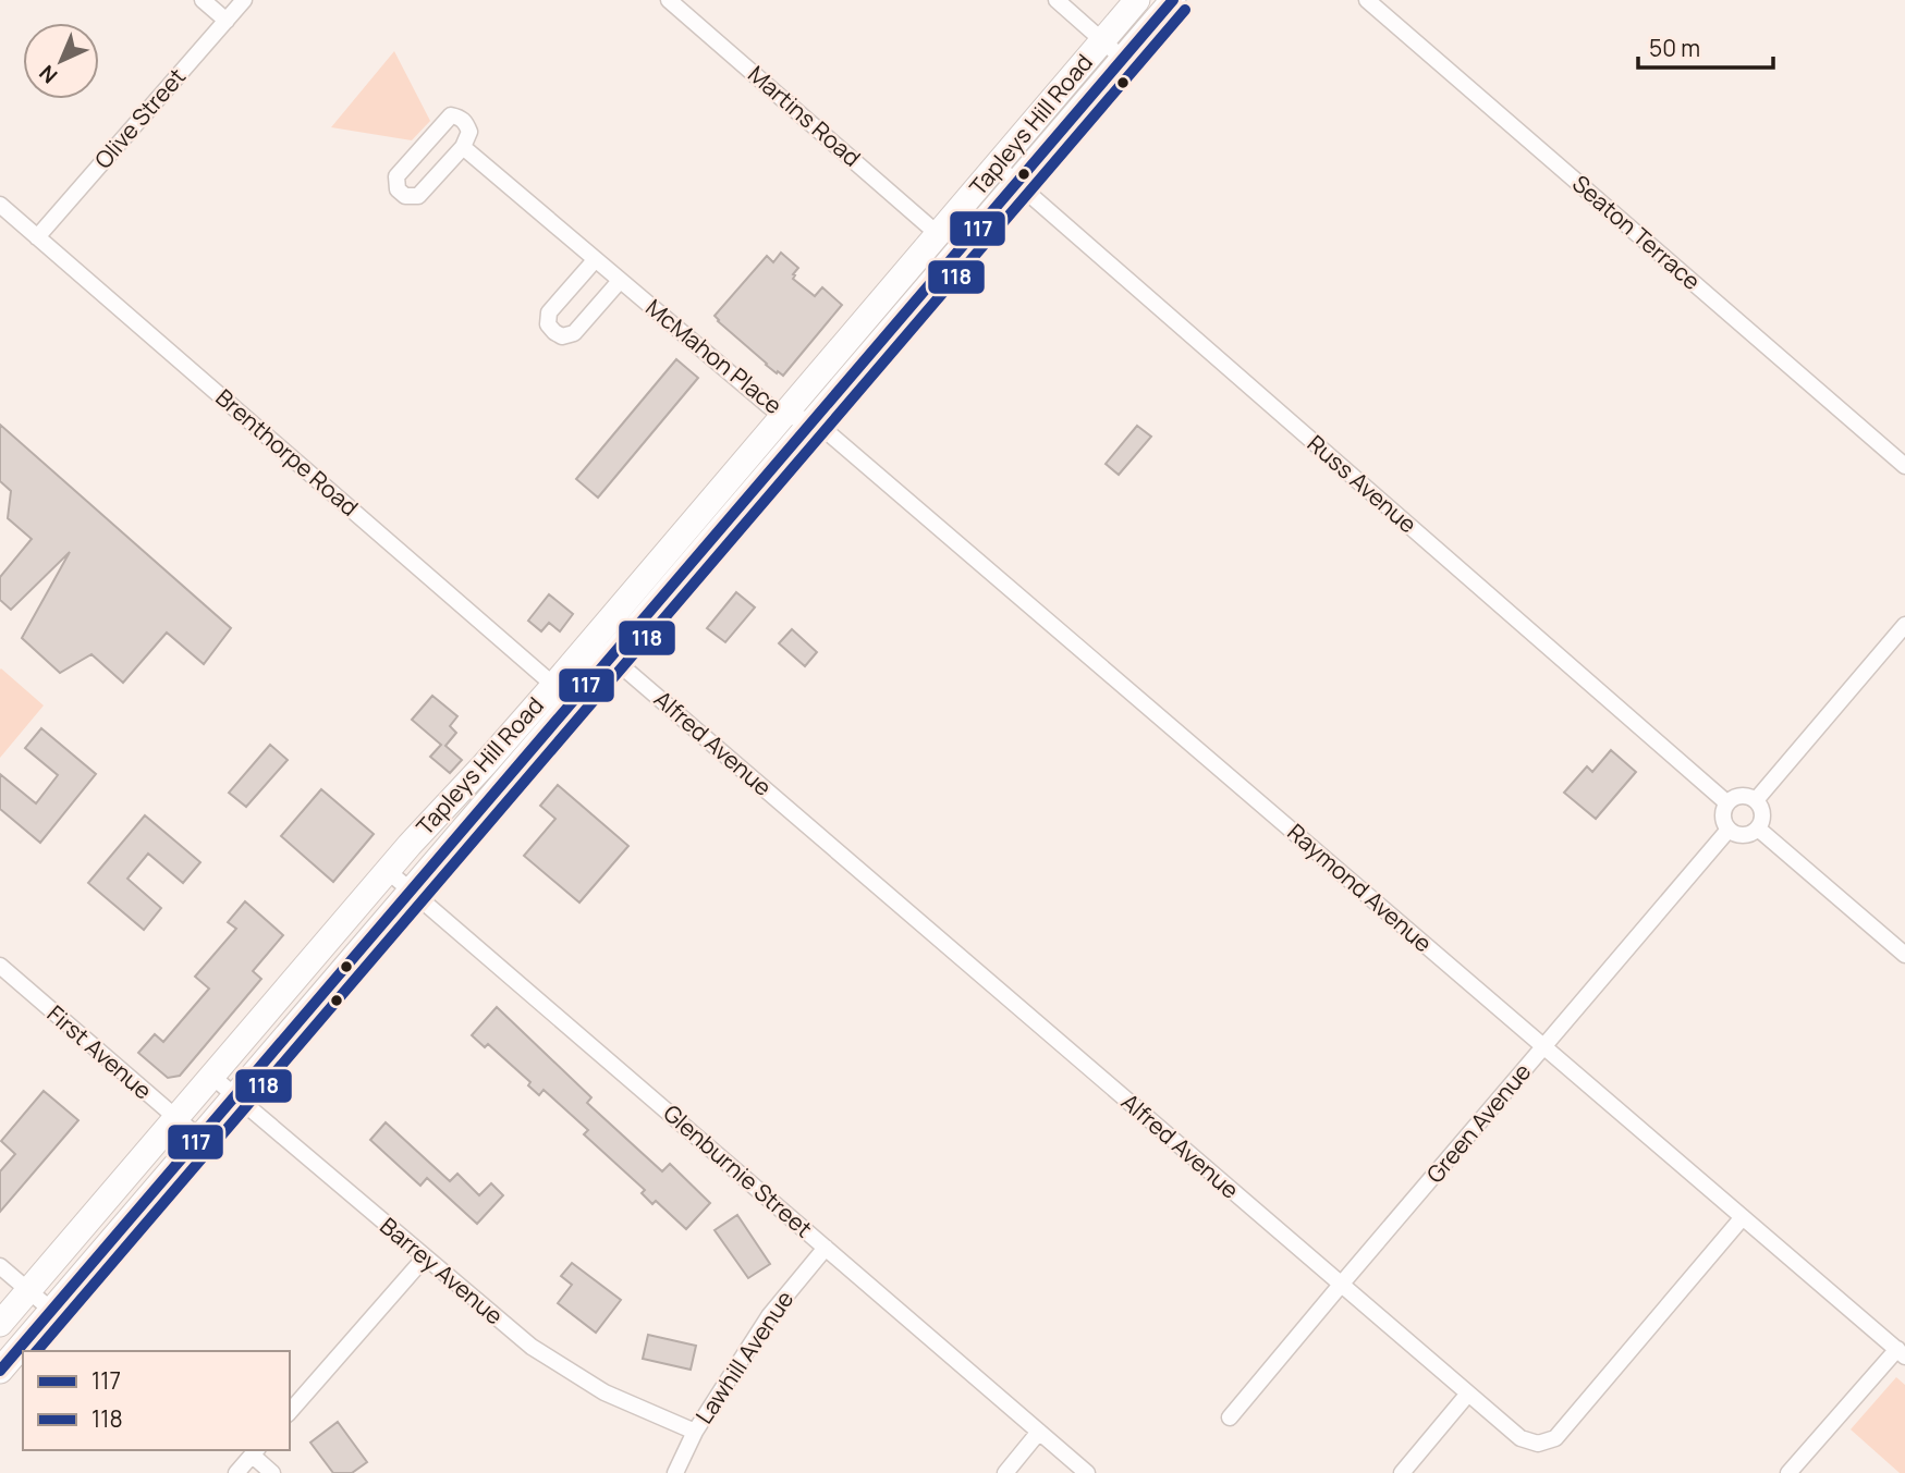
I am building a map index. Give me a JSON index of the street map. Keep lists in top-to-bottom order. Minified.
{"streets":{"main road":["Tapleys Hill Road"],"street":["Martins Road","Olive Street","Seaton Terrace","McMahon Place","Brenthorpe Road","Russ Avenue","Alfred Avenue","Raymond Avenue","First Avenue","Green Avenue","Glenburnie Street","Barrey Avenue","Lawhill Avenue"]},"crossings":[["Martins Road","Tapleys Hill Road"],["Olive Street","Brenthorpe Road"],["Tapleys Hill Road","McMahon Place"],["Tapleys Hill Road","Brenthorpe Road"],["Tapleys Hill Road","Russ Avenue"],["Tapleys Hill Road","Alfred Avenue"],["Tapleys Hill Road","Raymond Avenue"],["Tapleys Hill Road","First Avenue"],["Tapleys Hill Road","Glenburnie Street"],["Tapleys Hill Road","Barrey Avenue"],["McMahon Place","Raymond Avenue"],["Russ Avenue","Green Avenue"],["Alfred Avenue","Raymond Avenue"],["Alfred Avenue","Green Avenue"],["Raymond Avenue","Green Avenue"],["Glenburnie Street","Lawhill Avenue"],["Barrey Avenue","Lawhill Avenue"]],"lines":["transit line 117","transit line 118"],"legend":["117","118"],"scale_bar":"50 m","north":"bottom left"}
